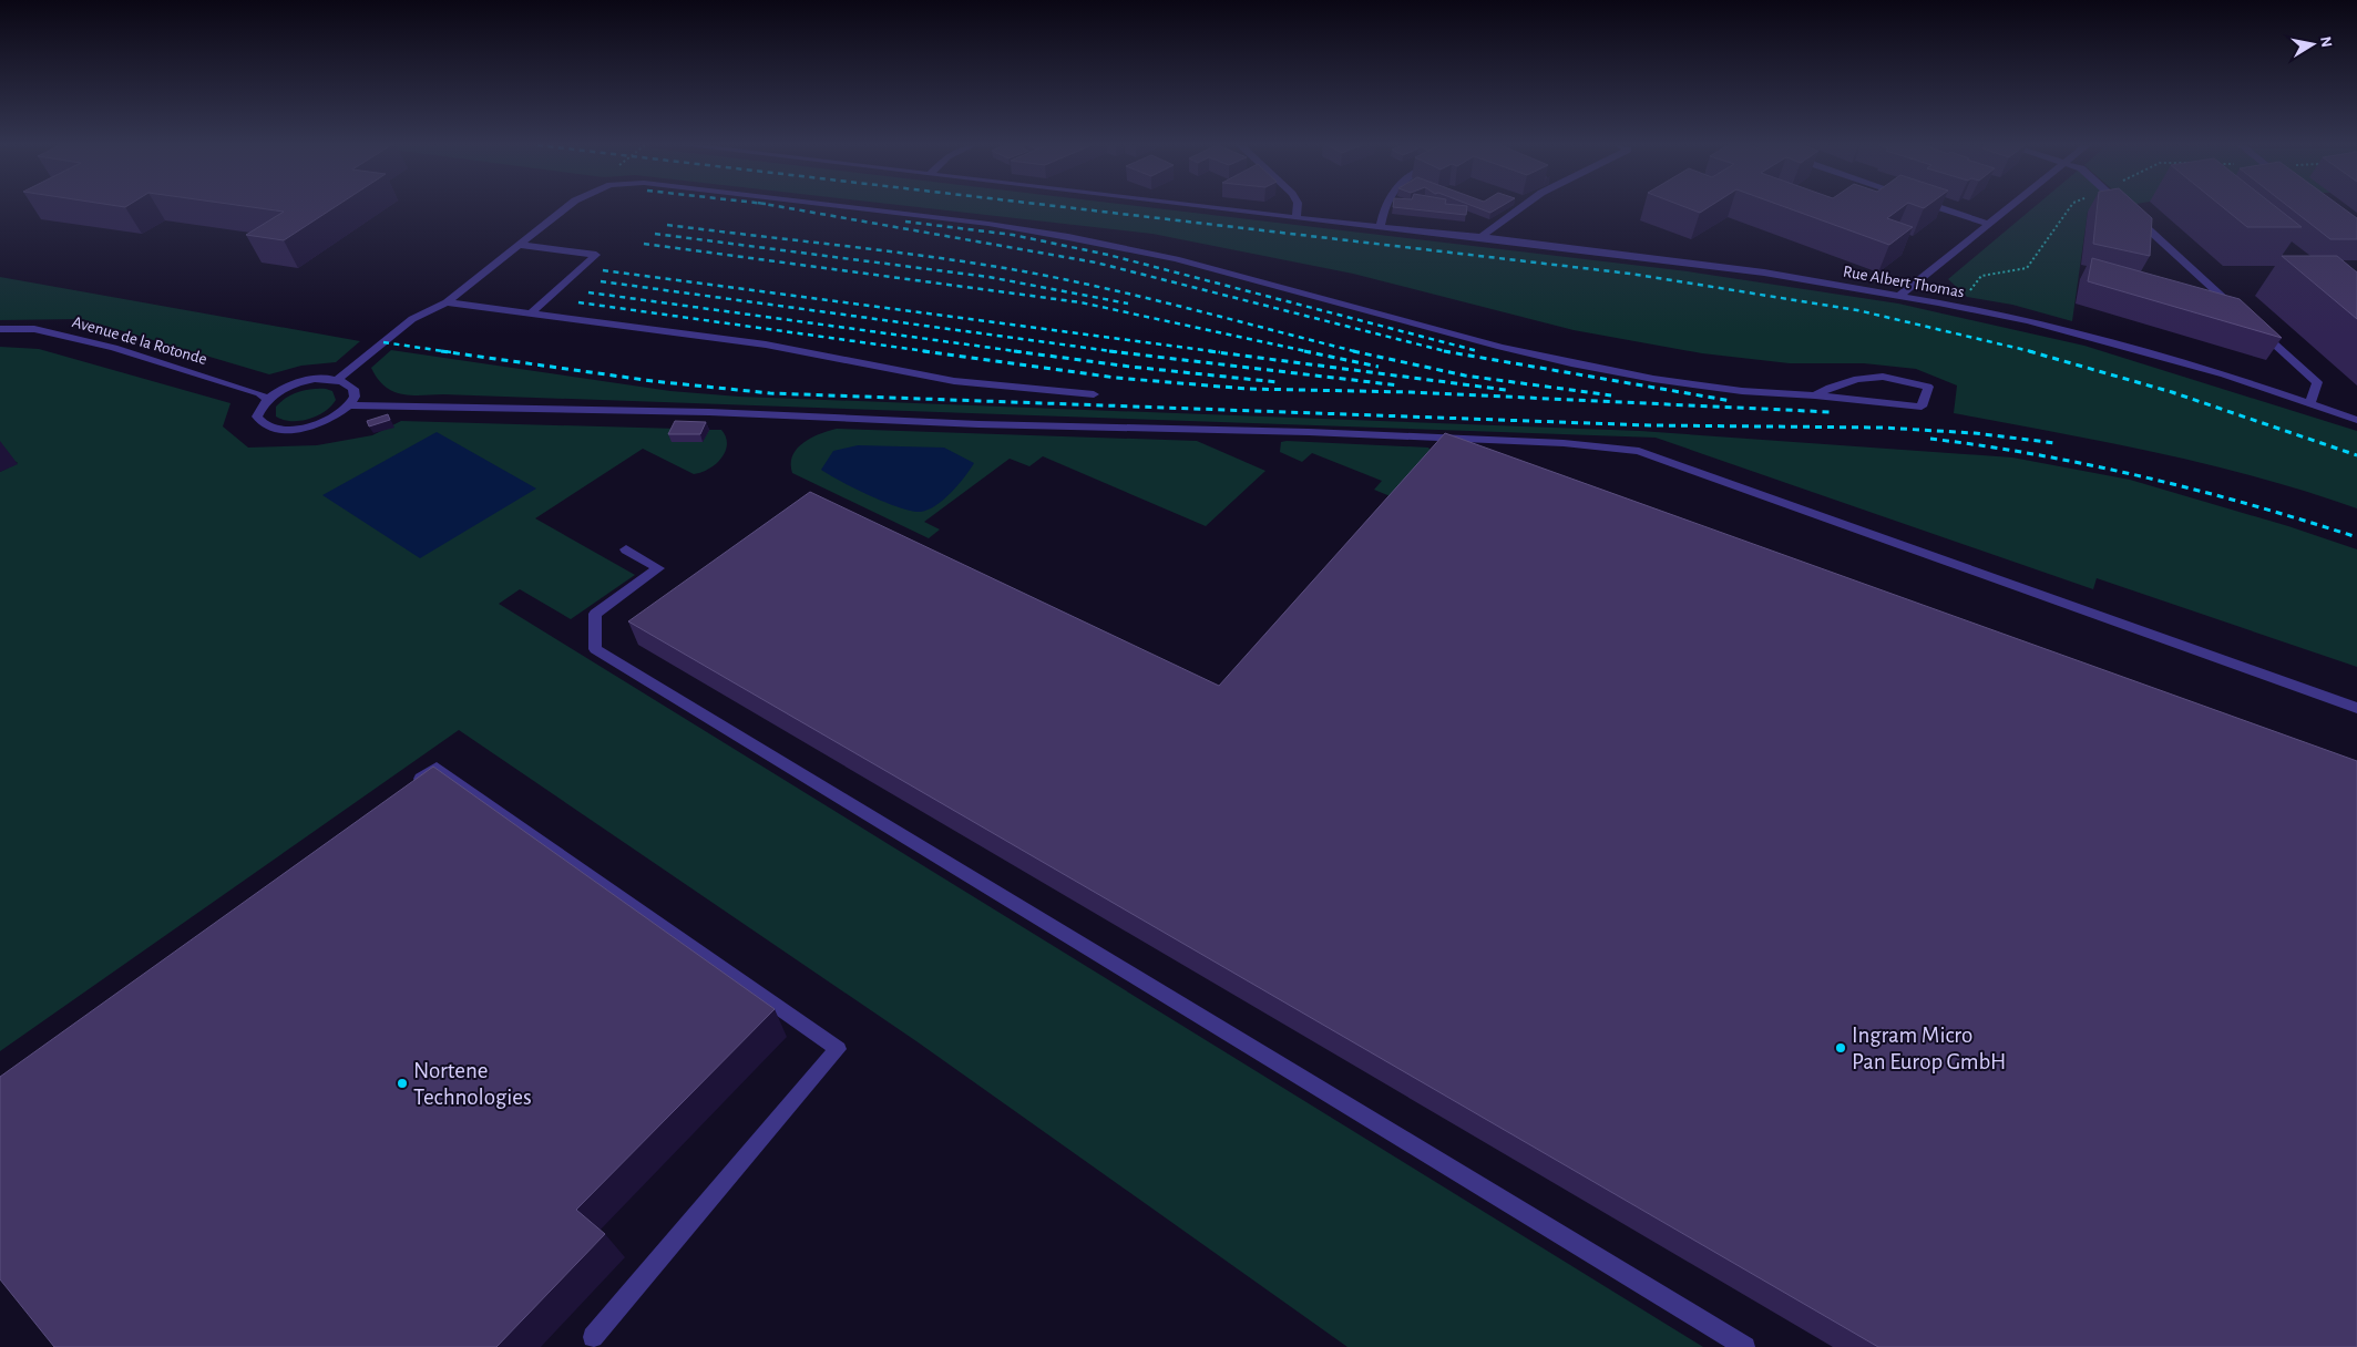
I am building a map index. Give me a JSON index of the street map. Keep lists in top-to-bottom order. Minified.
{"streets":{"street":["Rue Albert Thomas","Avenue de la Rotonde"]},"places":["Ingram Micro Pan Europ GmbH","Nortene Technologies"],"north":"right"}
